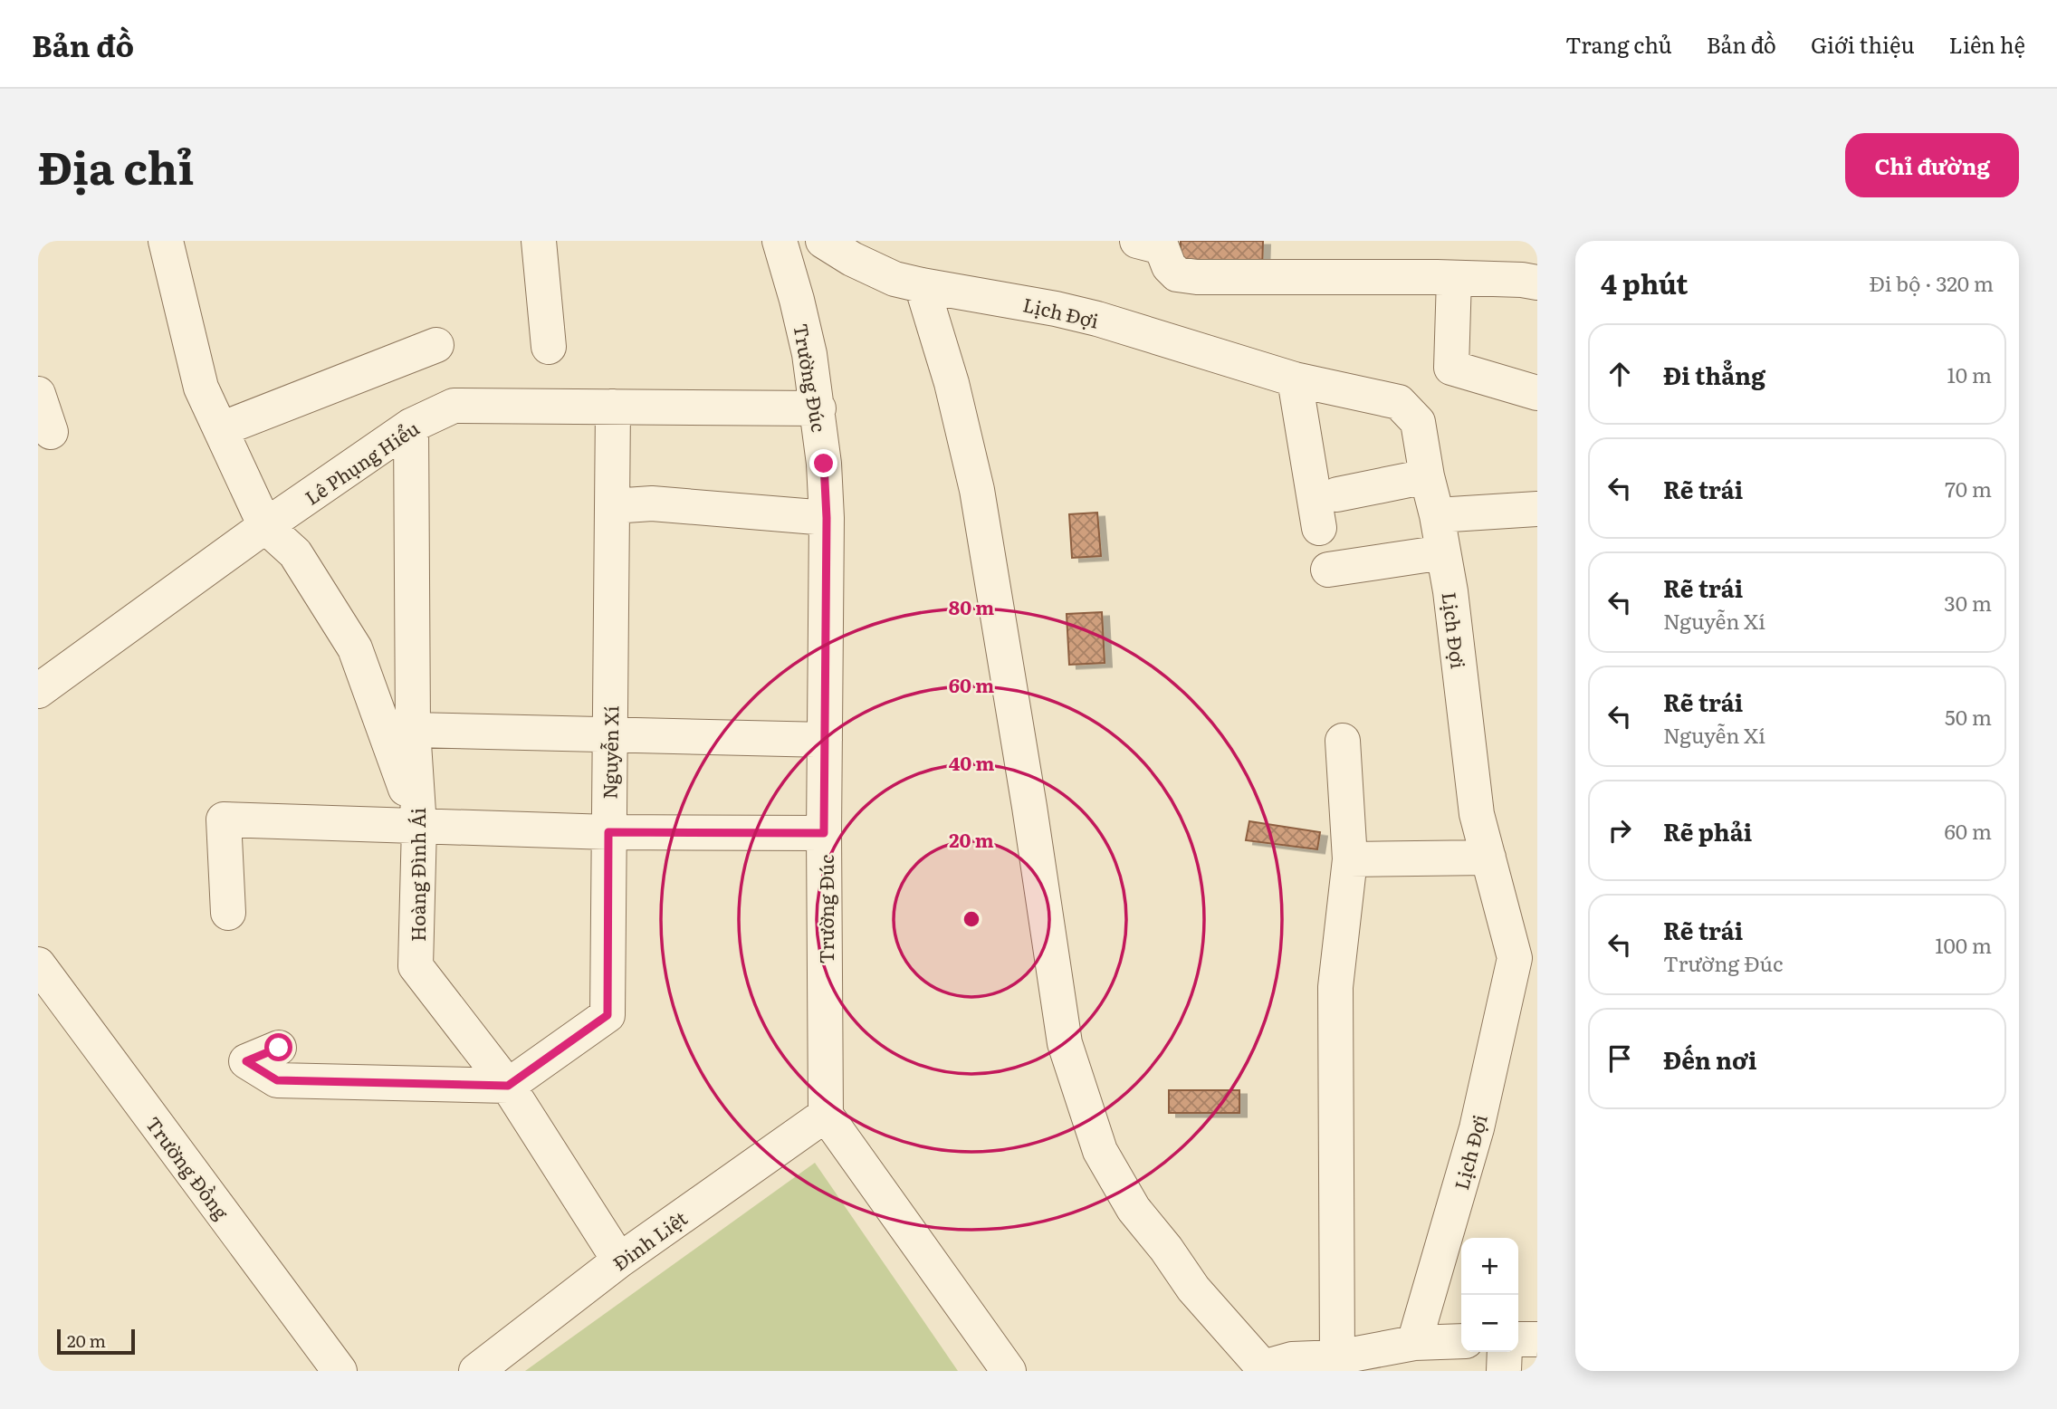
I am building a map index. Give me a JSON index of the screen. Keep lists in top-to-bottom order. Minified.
{"streets":{"street":["Lịch Đợi","Trường Đúc","Lê Phụng Hiểu","Nguyễn Xí","Hoàng Đình Ái","Trường Đồng","Đinh Liệt"]},"crossings":[["Trường Đúc","Lê Phụng Hiểu"],["Trường Đúc","Đinh Liệt"],["Lê Phụng Hiểu","Nguyễn Xí"],["Lê Phụng Hiểu","Hoàng Đình Ái"],["Nguyễn Xí","Hoàng Đình Ái"],["Hoàng Đình Ái","Đinh Liệt"]],"scale_bar":"20 m","page":{"header":"Bản đồ","nav":["Trang chủ","Bản đồ","Giới thiệu","Liên hệ"],"title":"Địa chỉ","buttons":"Chỉ đường","heading":["4 phút","Đi bộ · 320 m"],"list":[["Đi thẳng","10 m"],["Rẽ trái","70 m"],["Rẽ trái","Nguyễn Xí","30 m"],["Rẽ trái","Nguyễn Xí","50 m"],["Rẽ phải","60 m"],["Rẽ trái","Trường Đúc","100 m"],"Đến nơi"],"map_buttons":["+","−"],"scale":"20 m"},"rings":["80 m","60 m","40 m","20 m"]}
